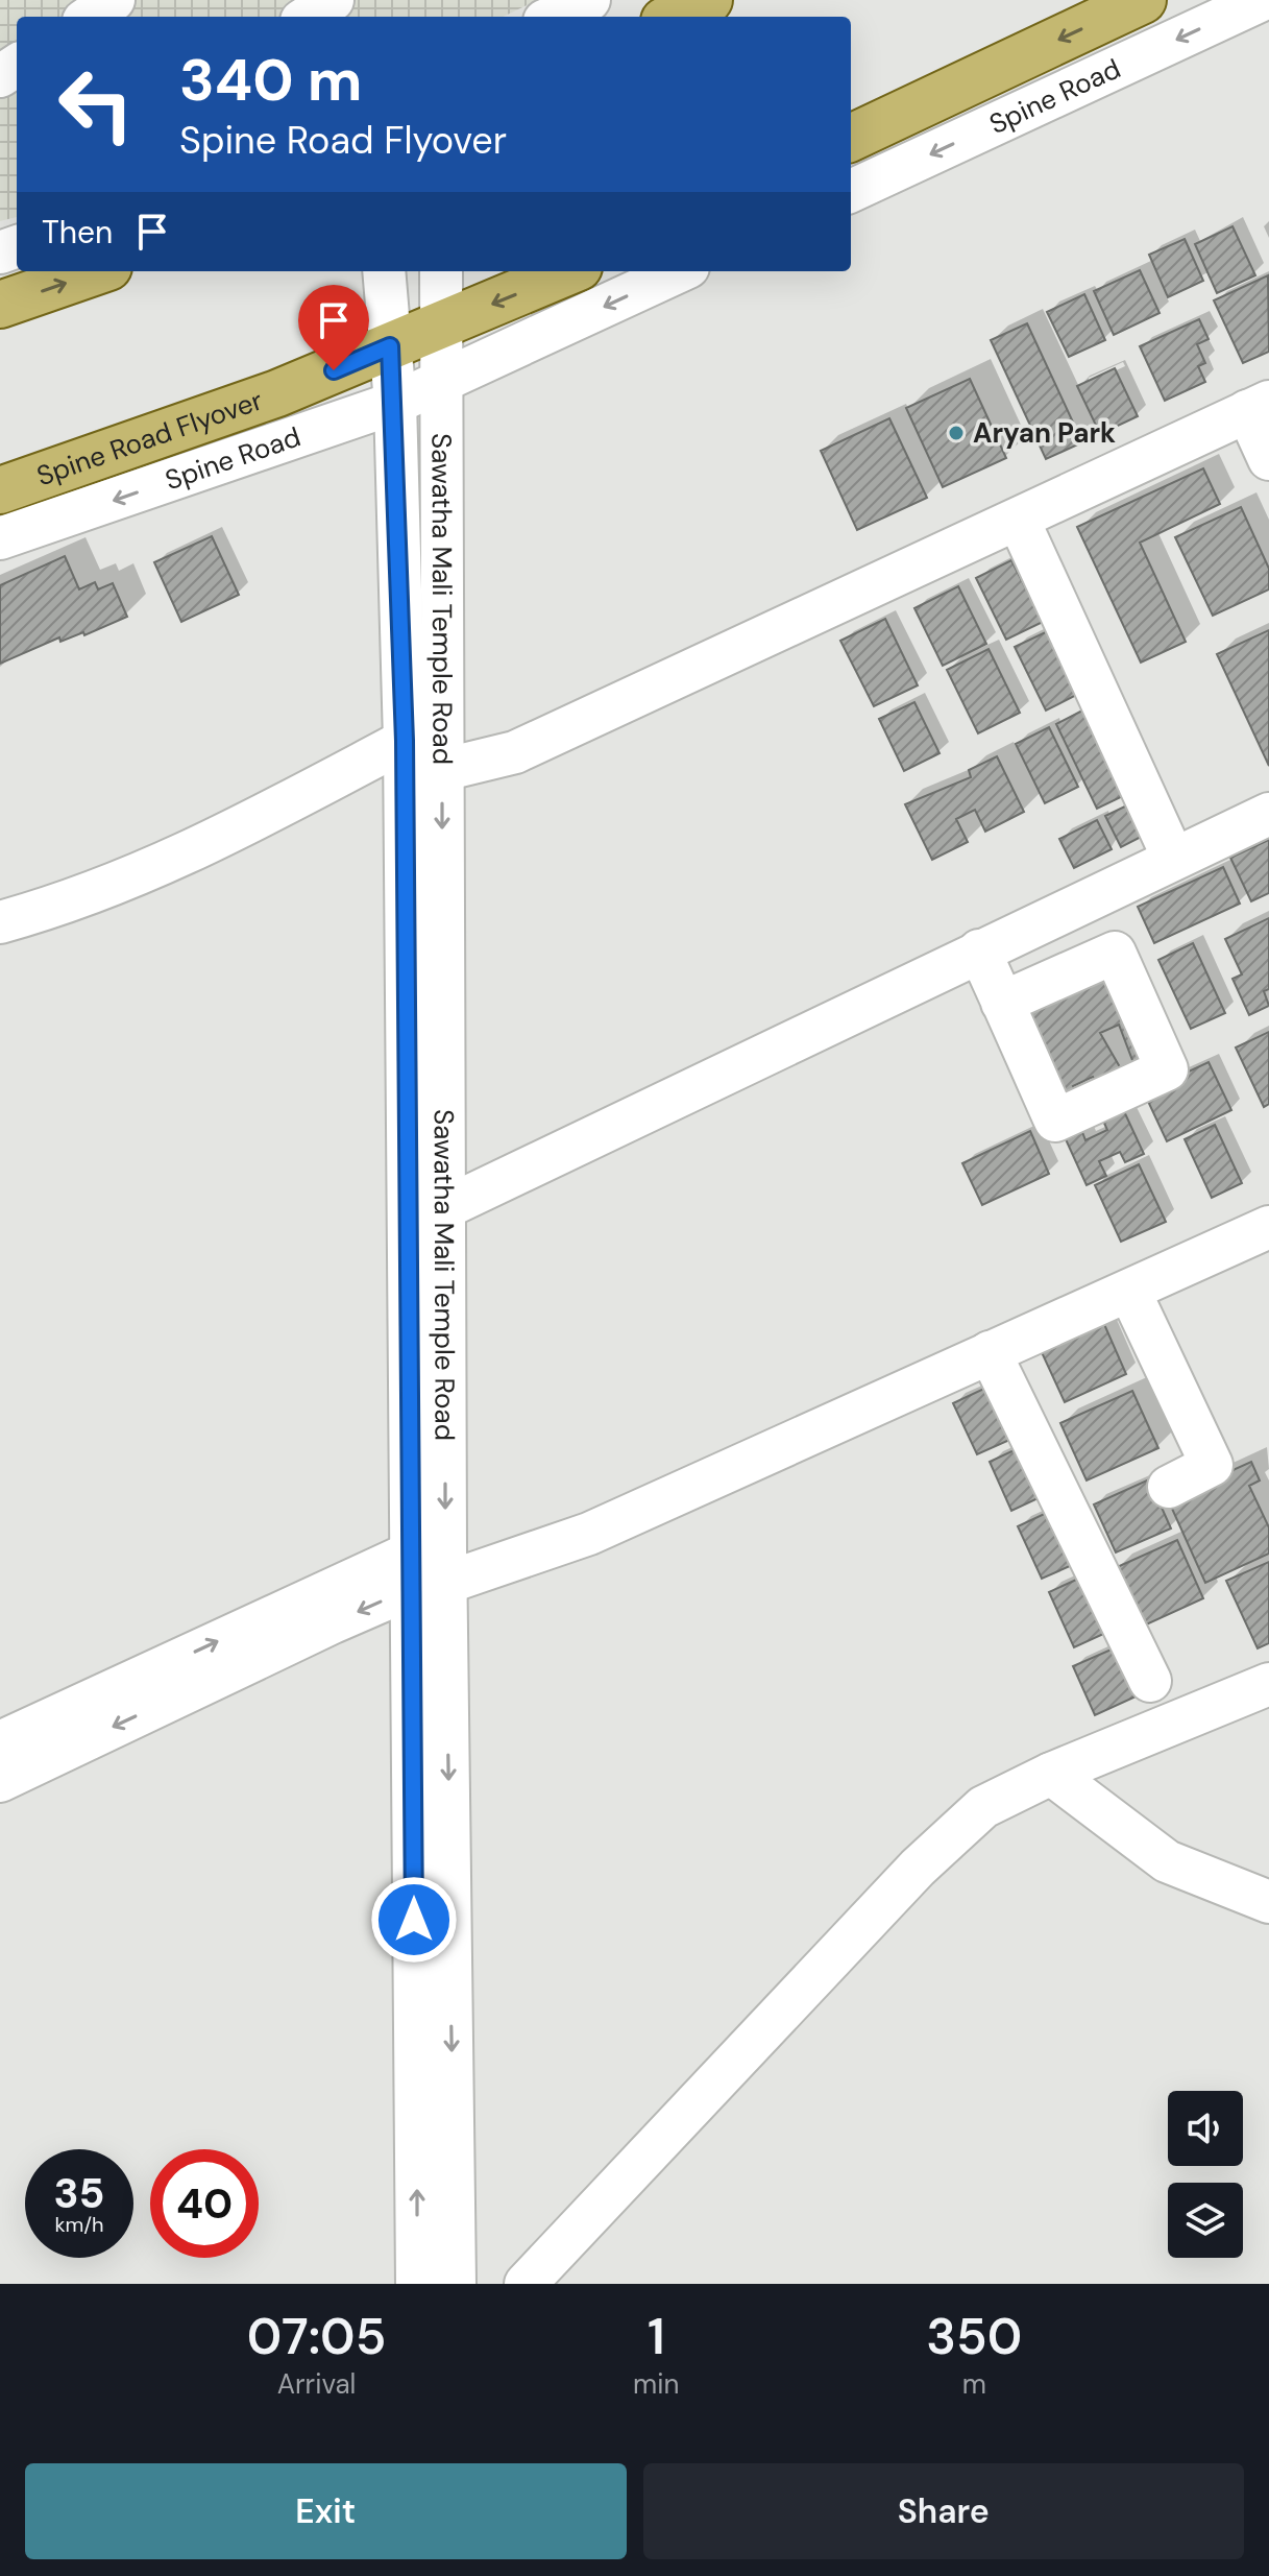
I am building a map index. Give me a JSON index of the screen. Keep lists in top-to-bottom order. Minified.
{"streets":{"main road":["Spine Road","Spine Road Flyover"],"street":["Sawatha Mali Temple Road"]},"crossings":[["Spine Road","Sawatha Mali Temple Road"],["Spine Road Flyover","Sawatha Mali Temple Road"]],"one_way":["Spine Road"],"places":["Aryan Park"],"page":{"turn":["340 m","Spine Road Flyover"],"then":"Then","speed":"35 km/h","limit":"40","eta":["07:05","Arrival","1","min","350","m"],"buttons":["Exit","Share"]}}
